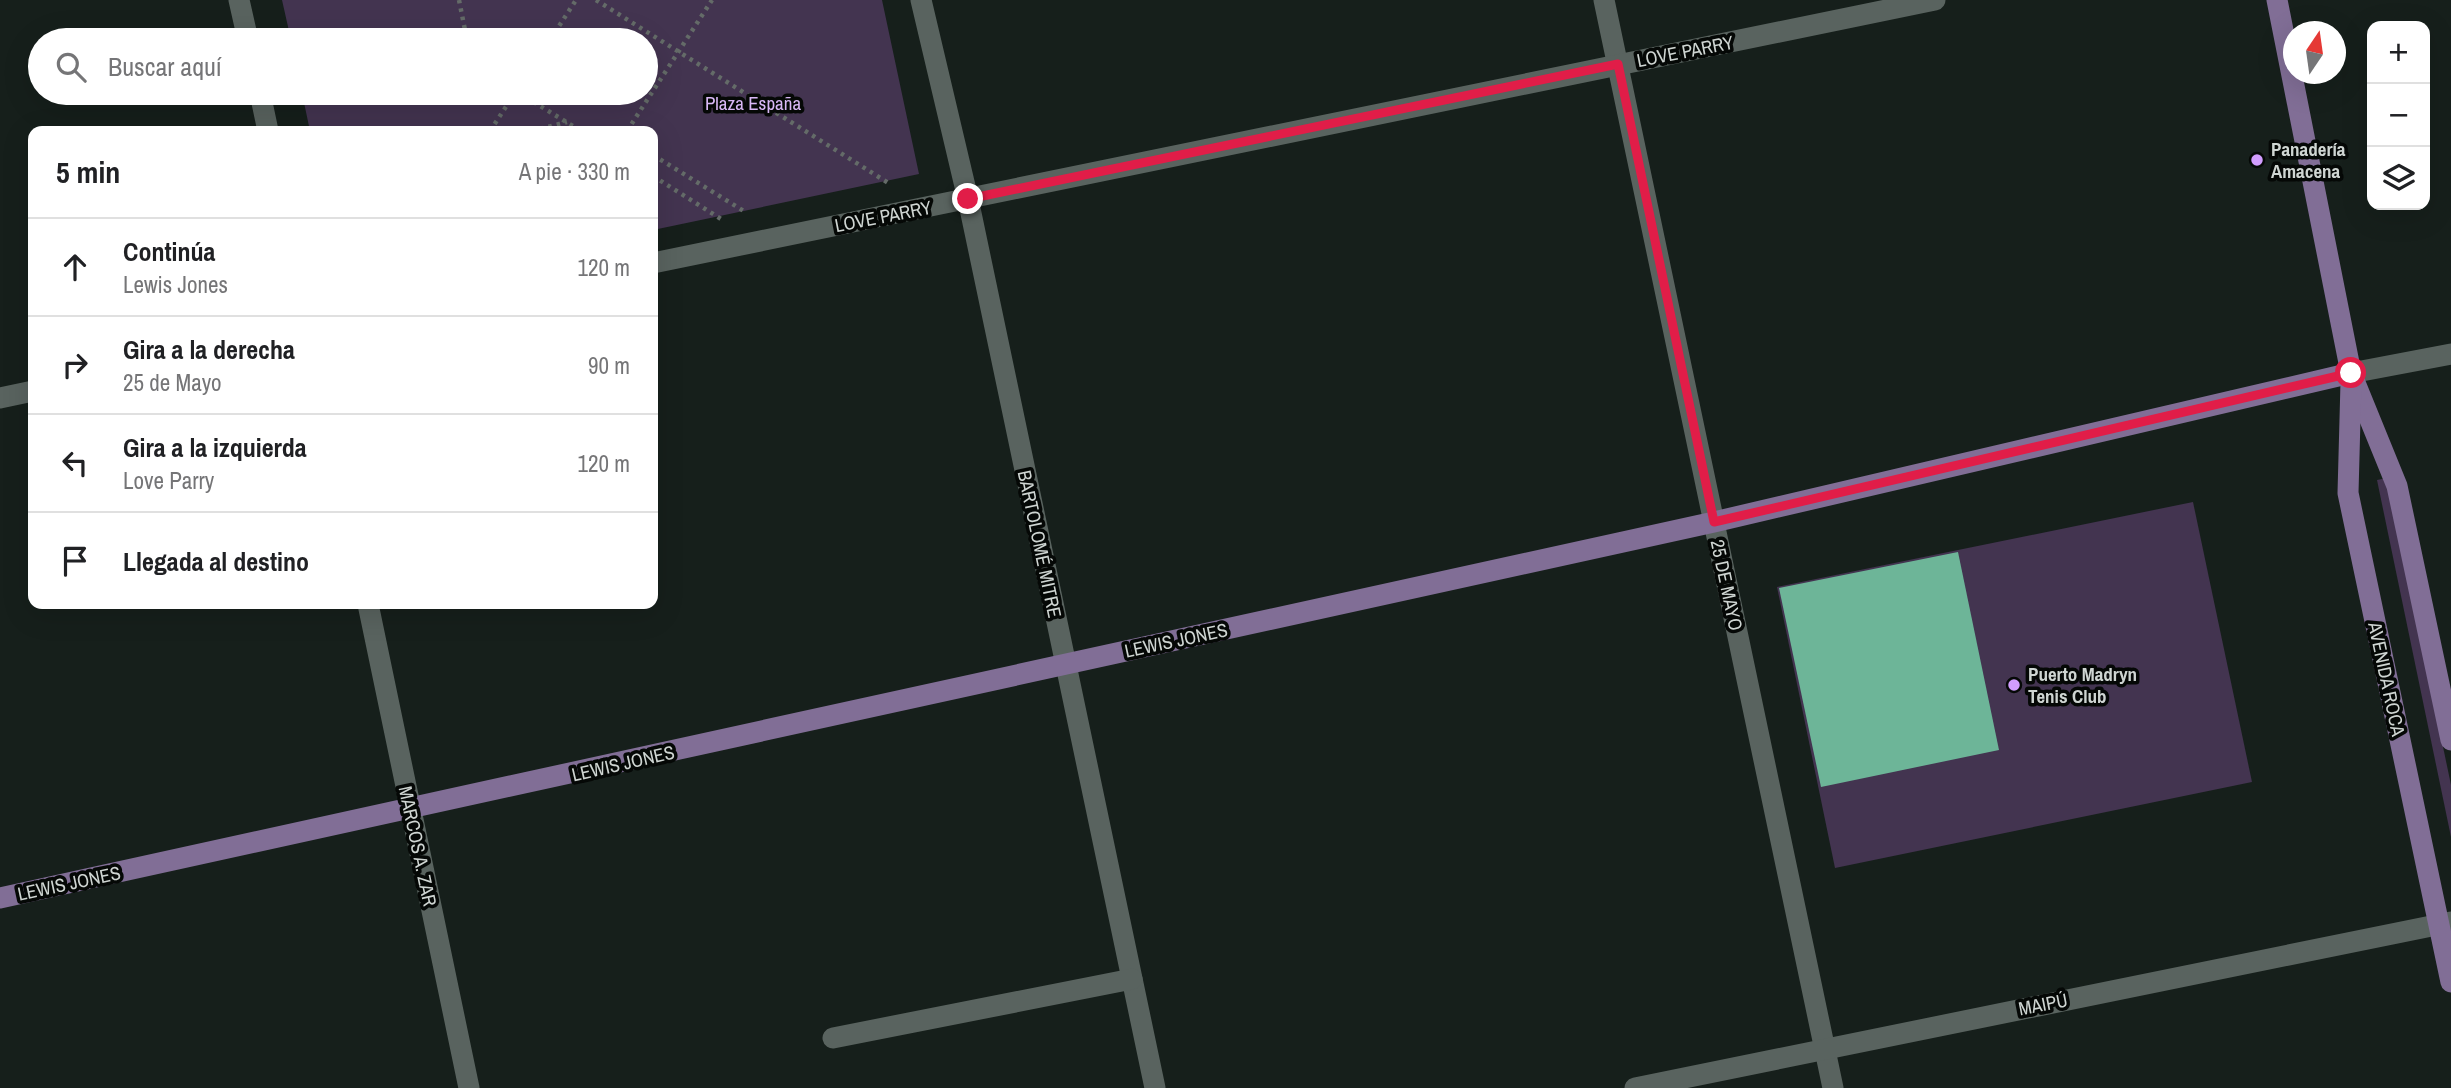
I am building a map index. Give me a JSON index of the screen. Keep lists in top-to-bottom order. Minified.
{"streets":{"main road":["LEWIS JONES","AVENIDA ROCA"],"street":["LOVE PARRY","BARTOLOMÉ MITRE","25 DE MAYO","MARCOS A. ZAR","MAIPÚ"]},"crossings":[["LOVE PARRY","BARTOLOMÉ MITRE"],["LOVE PARRY","25 DE MAYO"],["BARTOLOMÉ MITRE","LEWIS JONES"],["25 DE MAYO","LEWIS JONES"],["25 DE MAYO","MAIPÚ"],["LEWIS JONES","AVENIDA ROCA"],["LEWIS JONES","MARCOS A. ZAR"],["AVENIDA ROCA","MAIPÚ"]],"parks":["Plaza España"],"places":["Panadería Amacena","Puerto Madryn Tenis Club"],"north":"top","page":{"map_buttons":["+","−"],"search":"Buscar aquí","heading":["5 min","A pie · 330 m"],"list":[["Continúa","Lewis Jones","120 m"],["Gira a la derecha","25 de Mayo","90 m"],["Gira a la izquierda","Love Parry","120 m"],"Llegada al destino"]}}
